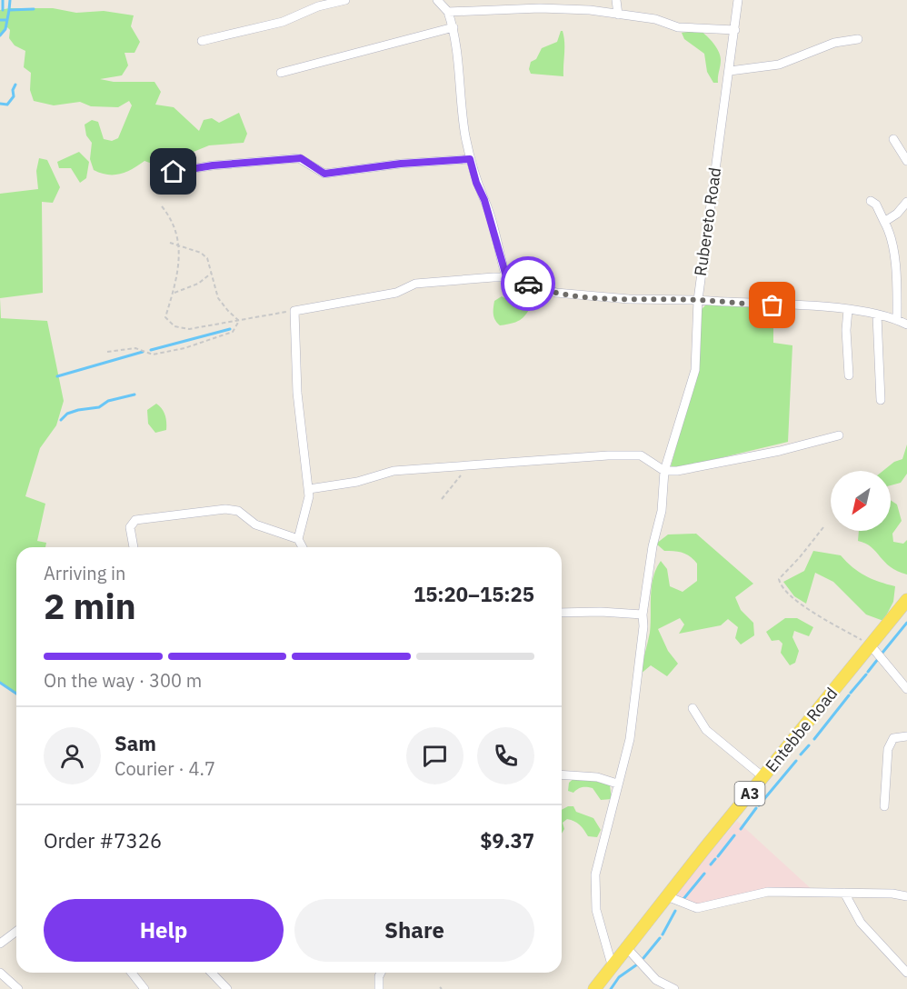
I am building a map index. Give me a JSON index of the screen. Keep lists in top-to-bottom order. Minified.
{"streets":{"main road":["Entebbe Road","A3"],"street":["Rubereto Road"]},"north":"bottom left","page":{"heading":["2 min","Arriving in","15:20–15:25"],"panel":["Sam","Courier · 4.7","Order #7326","$9.37"],"bar":"On the way · 300 m","buttons":["Help","Share"]}}
